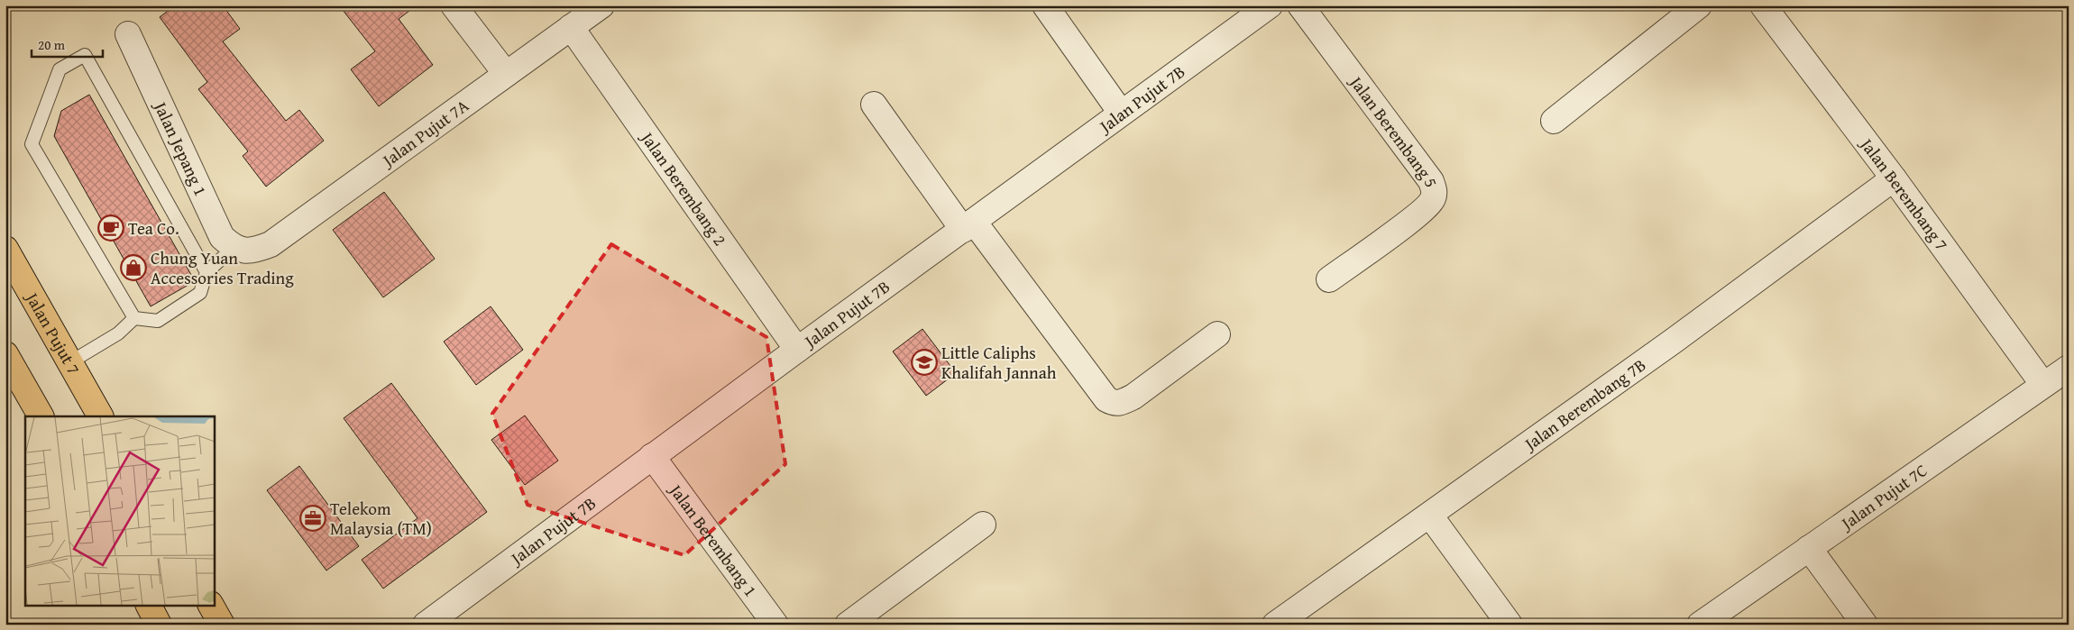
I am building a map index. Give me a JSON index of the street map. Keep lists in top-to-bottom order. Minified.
{"streets":{"main road":["Jalan Pujut 7"],"street":["Jalan Pujut 7B","Jalan Pujut 7A","Jalan Berembang 5","Jalan Jepang 1","Jalan Berembang 2","Jalan Berembang 7","Jalan Berembang 7B","Jalan Pujut 7C","Jalan Berembang 1"]},"crossings":[["Jalan Pujut 7B","Jalan Berembang 2"],["Jalan Pujut 7B","Jalan Berembang 1"],["Jalan Pujut 7A","Jalan Jepang 1"],["Jalan Pujut 7A","Jalan Berembang 2"],["Jalan Berembang 7","Jalan Berembang 7B"],["Jalan Berembang 7","Jalan Pujut 7C"]],"places":{"cafe":["Tea Co."],"shop":["Chung Yuan Accessories Trading"],"school or university":["Little Caliphs Khalifah Jannah"],"office":["Telekom Malaysia (TM)"]},"scale_bar":"20 m"}
